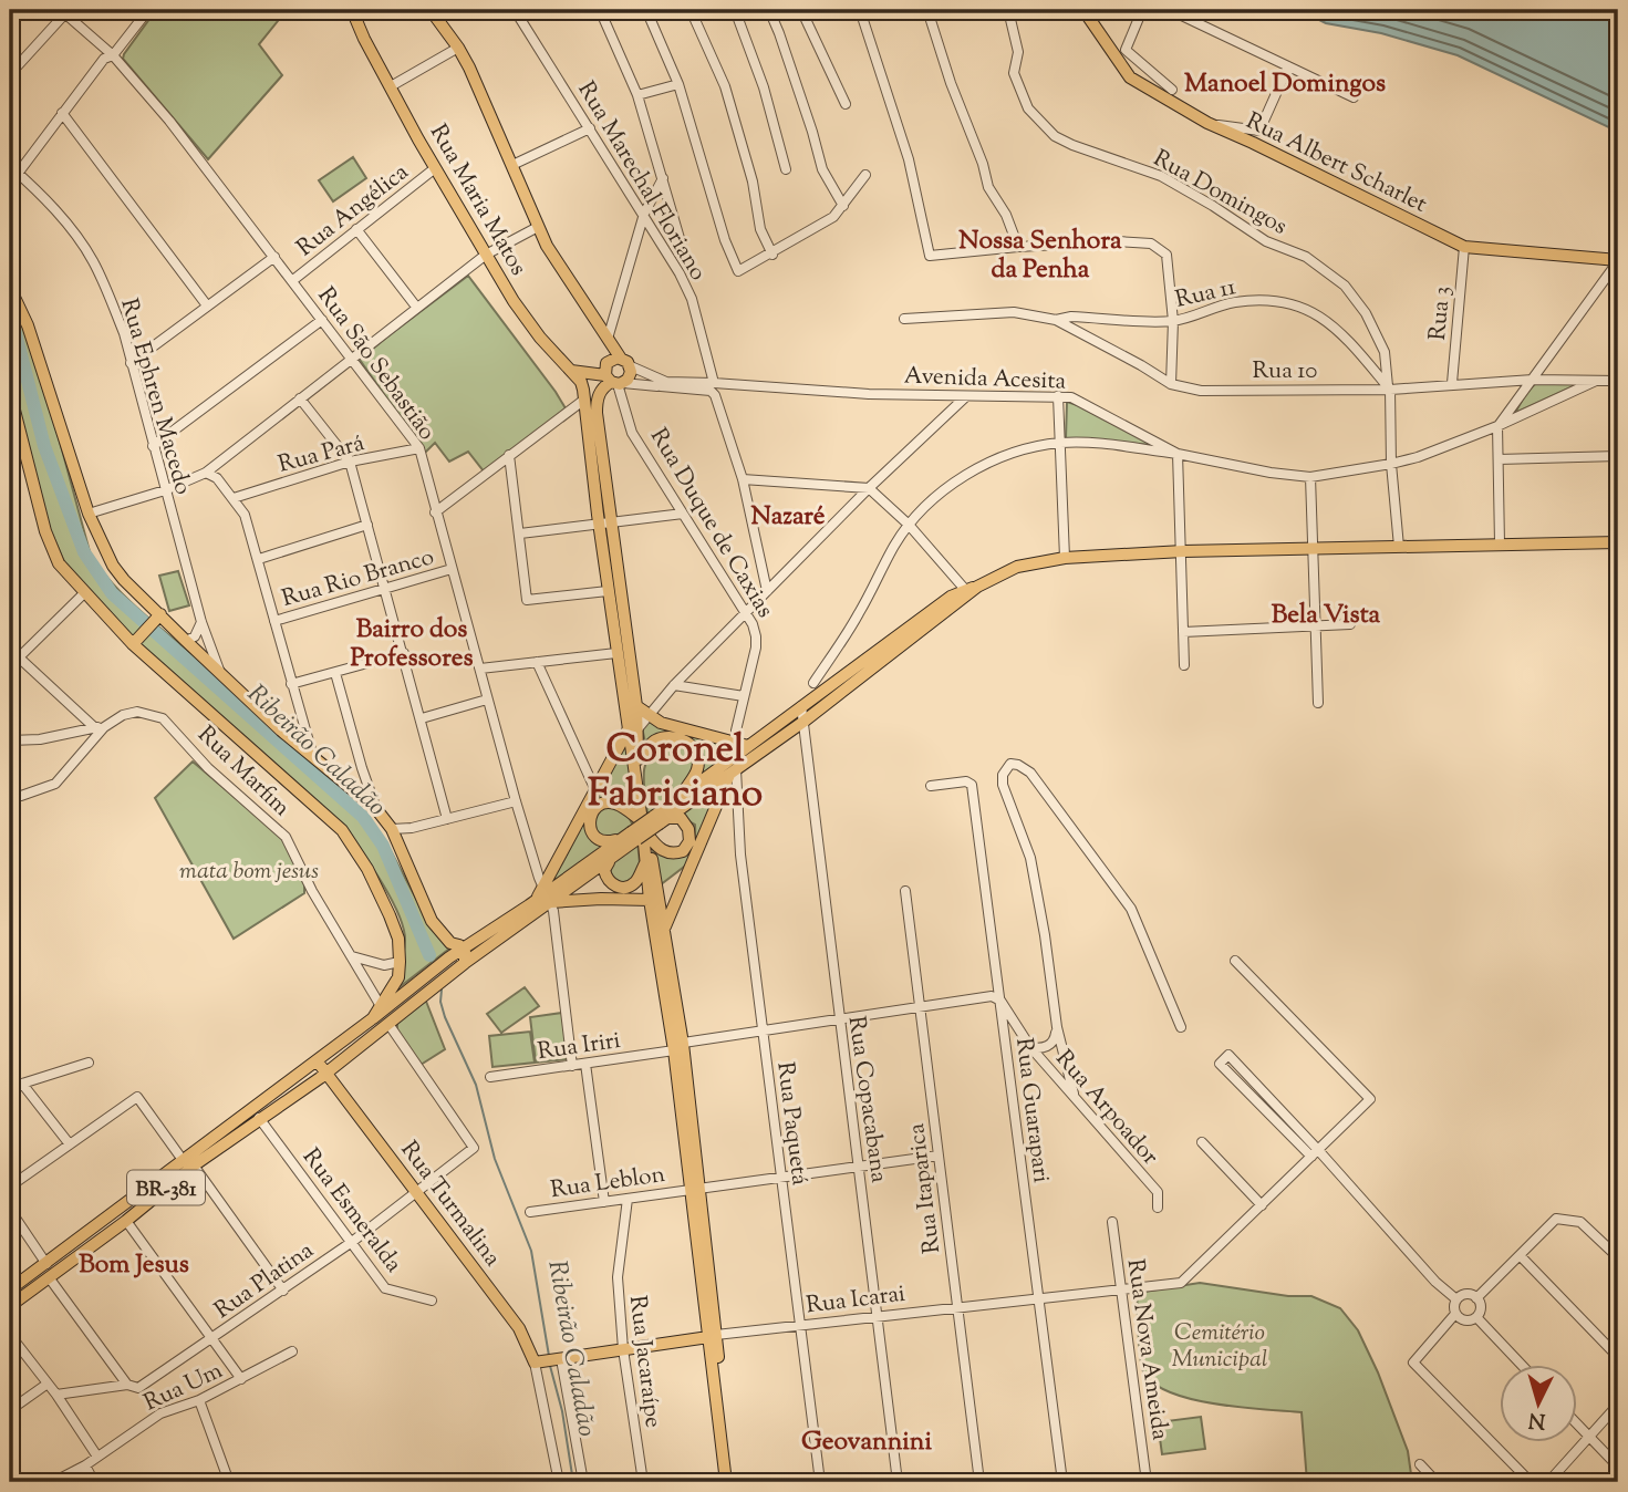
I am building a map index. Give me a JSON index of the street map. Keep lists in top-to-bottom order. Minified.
{"streets":{"main road":["Rua Albert Scharlet","Rua Maria Matos","BR-381","Rua Turmalina","Rua Icarai"],"street":["Rua Marechal Floriano","Rua Domingos","Rua Angélica","Rua 11","Rua 3","Rua São Sebastião","Rua 10","Avenida Acesita","Rua Ephren Macedo","Rua Pará","Rua Duque de Caxias","Rua Rio Branco","Rua Marfim","Rua Iriri","Rua Copacabana","Rua Arpoador","Rua Guarapari","Rua Paquetá","Rua Leblon","Rua Itaparica","Rua Esmeralda","Rua Platina","Rua Nova Ameida","Rua Jacaraípe","Rua Um"]},"crossings":[["Rua Albert Scharlet","Rua 3"],["Rua Marechal Floriano","Avenida Acesita"],["Rua Domingos","Rua 11"],["Rua Domingos","Rua 10"],["Rua Domingos","Avenida Acesita"],["Rua Maria Matos","Rua Angélica"],["Rua Angélica","Rua São Sebastião"],["Rua 11","Rua 10"],["Rua 3","Rua 10"],["Rua São Sebastião","Rua Pará"],["Rua São Sebastião","Rua Rio Branco"],["Rua São Sebastião","Rua Iriri"],["Rua 10","Avenida Acesita"],["Avenida Acesita","Rua Duque de Caxias"],["Rua Marfim","BR-381"],["Rua Copacabana","Rua Leblon"],["Rua Copacabana","Rua Icarai"],["Rua Arpoador","Rua Guarapari"],["Rua Guarapari","Rua Icarai"],["Rua Paquetá","Rua Leblon"],["Rua Paquetá","Rua Icarai"],["Rua Leblon","Rua Itaparica"],["Rua Leblon","Rua Jacaraípe"],["BR-381","Rua Turmalina"],["BR-381","Rua Esmeralda"],["BR-381","Rua Platina"],["Rua Itaparica","Rua Icarai"],["Rua Turmalina","Rua Platina"],["Rua Turmalina","Rua Icarai"],["Rua Esmeralda","Rua Platina"],["Rua Icarai","Rua Nova Ameida"],["Rua Icarai","Rua Jacaraípe"]],"districts":["Manoel Domingos","Nossa Senhora da Penha","Nazaré","Bela Vista","Bairro dos Professores","Coronel Fabriciano","Bom Jesus","Geovannini"],"water":["Ribeirão Caladão"],"parks":["mata bom jesus","Cemitério Municipal"],"north":"bottom"}
